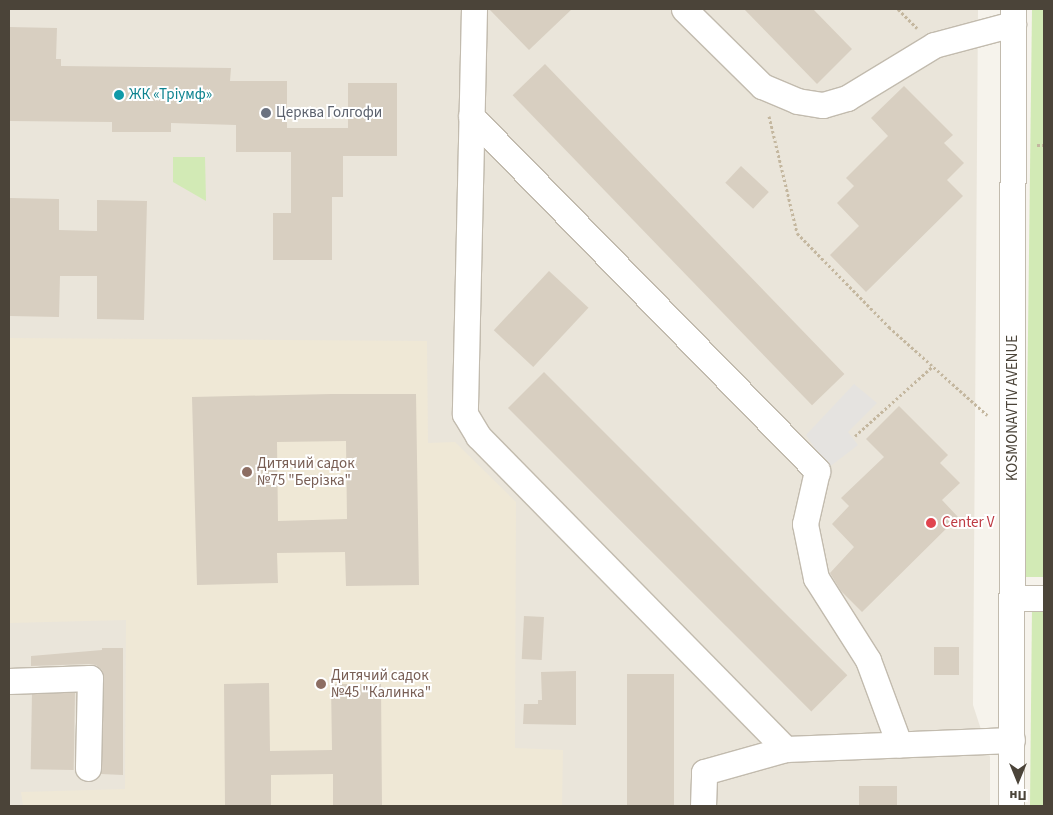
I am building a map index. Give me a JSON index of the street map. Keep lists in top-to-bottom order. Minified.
{"streets":{"street":["KOSMONAVTIV AVENUE"]},"places":["ЖК «Тріумф»","Церква Голгофи","Дитячий садок №75 \"Берізка\"","Center V","Дитячий садок №45 \"Калинка\""],"north":"bottom"}
